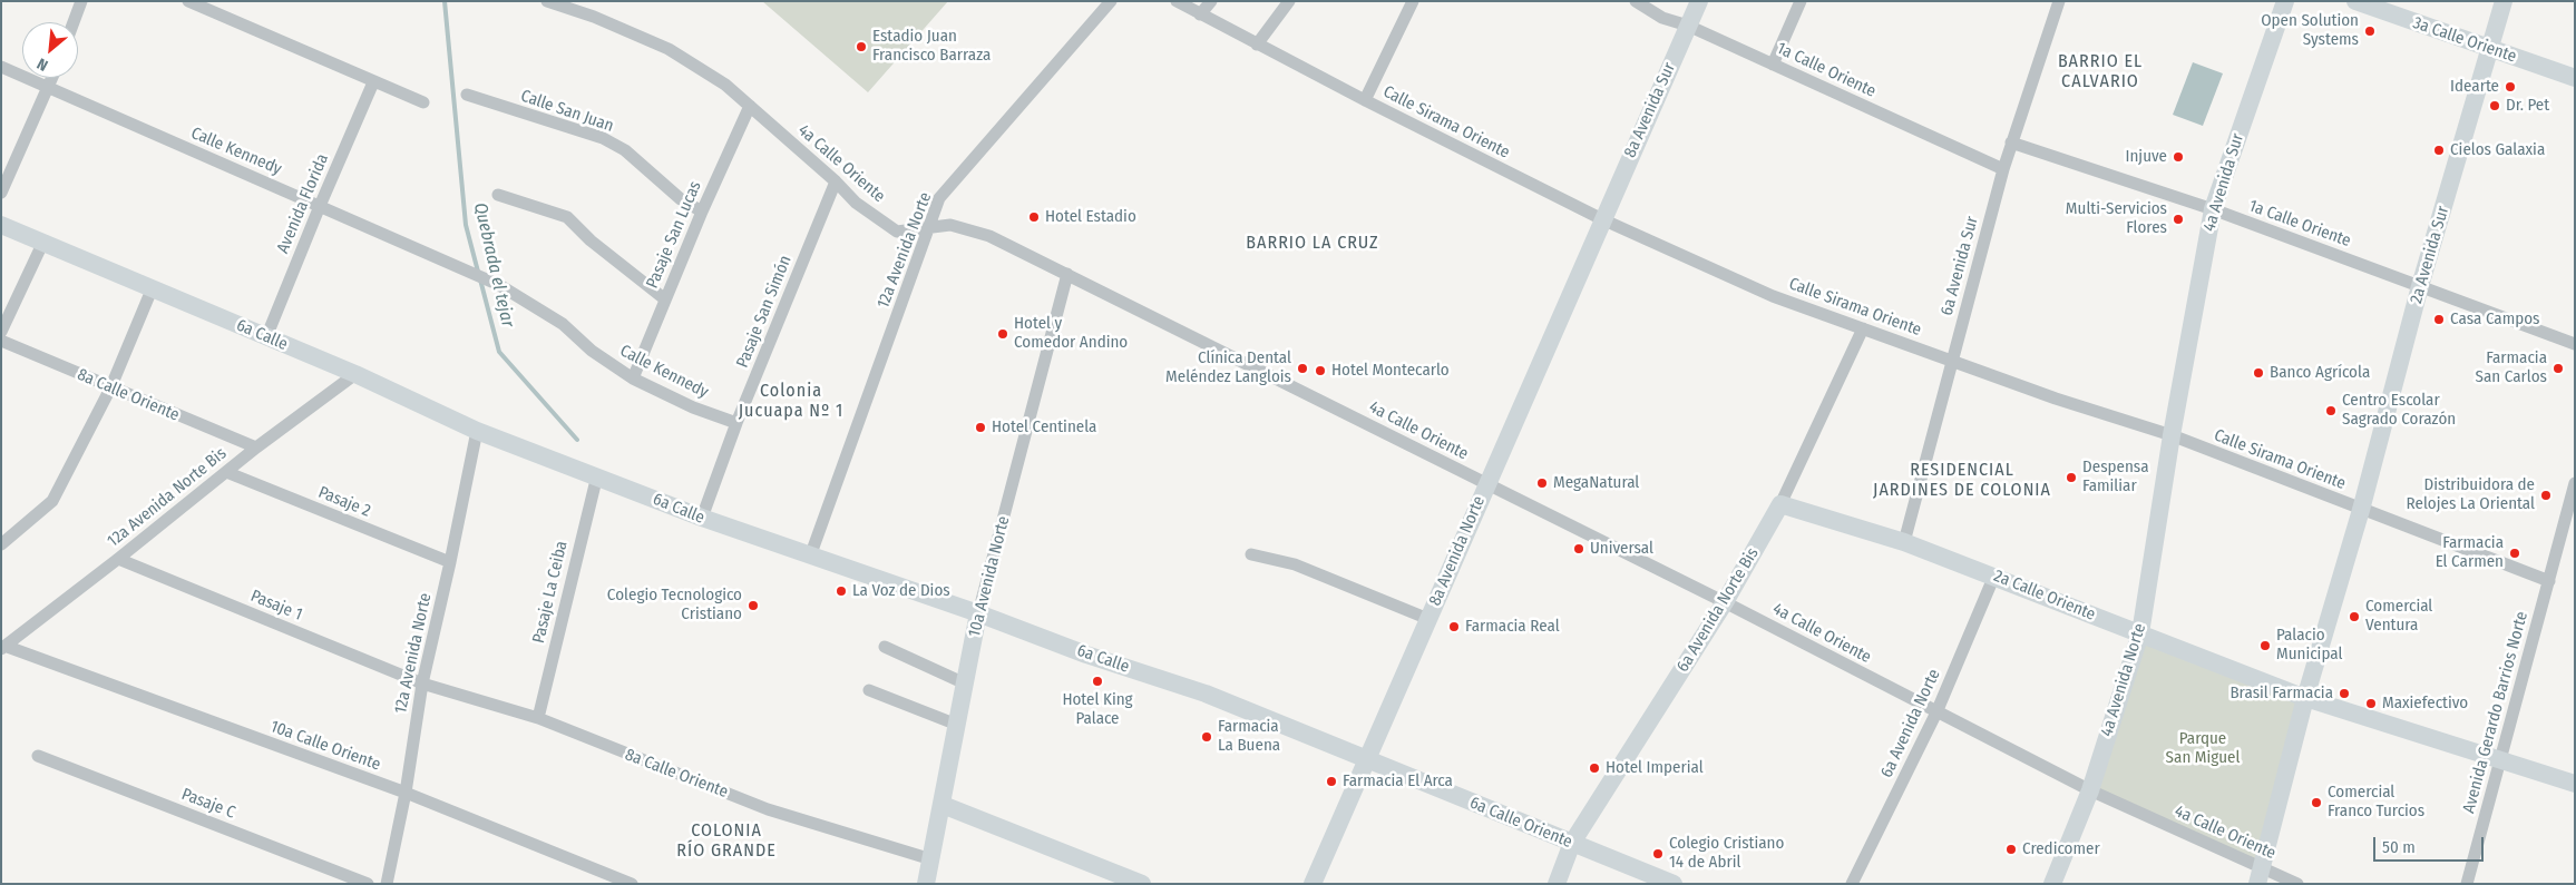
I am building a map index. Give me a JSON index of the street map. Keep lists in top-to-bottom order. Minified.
{"streets":{"street":["3a Calle Oriente","1a Calle Oriente","8a Avenida Sur","Calle San Juan","Calle Sirama Oriente","Calle Kennedy","4a Calle Oriente","4a Avenida Sur","Avenida Florida","Pasaje San Lucas","12a Avenida Norte","2a Avenida Sur","6a Avenida Sur","Pasaje San Simón","6a Calle","8a Calle Oriente","12a Avenida Norte Bis","Pasaje 2","8a Avenida Norte","10a Avenida Norte","Pasaje La Ceiba","2a Calle Oriente","Pasaje 1","6a Avenida Norte Bis","4a Avenida Norte","Avenida Gerardo Barrios Norte","6a Avenida Norte","10a Calle Oriente","Pasaje C","6a Calle Oriente"]},"crossings":[["3a Calle Oriente","2a Avenida Sur"],["1a Calle Oriente","8a Avenida Sur"],["1a Calle Oriente","4a Avenida Sur"],["1a Calle Oriente","2a Avenida Sur"],["1a Calle Oriente","6a Avenida Sur"],["8a Avenida Sur","Calle Sirama Oriente"],["8a Avenida Sur","8a Avenida Norte"],["Calle San Juan","Pasaje San Lucas"],["Calle Sirama Oriente","4a Avenida Sur"],["Calle Sirama Oriente","2a Avenida Sur"],["Calle Sirama Oriente","6a Avenida Sur"],["Calle Sirama Oriente","8a Avenida Norte"],["Calle Sirama Oriente","6a Avenida Norte Bis"],["Calle Sirama Oriente","4a Avenida Norte"],["Calle Sirama Oriente","Avenida Gerardo Barrios Norte"],["Calle Kennedy","Avenida Florida"],["Calle Kennedy","Pasaje San Lucas"],["Calle Kennedy","Pasaje San Simón"],["4a Calle Oriente","Pasaje San Lucas"],["4a Calle Oriente","12a Avenida Norte"],["4a Calle Oriente","Pasaje San Simón"],["4a Calle Oriente","8a Avenida Norte"],["4a Calle Oriente","10a Avenida Norte"],["4a Calle Oriente","6a Avenida Norte Bis"],["4a Calle Oriente","4a Avenida Norte"],["4a Calle Oriente","6a Avenida Norte"],["4a Avenida Sur","4a Avenida Norte"],["Avenida Florida","6a Calle"],["12a Avenida Norte","6a Calle"],["12a Avenida Norte","8a Calle Oriente"],["12a Avenida Norte","Pasaje 2"],["12a Avenida Norte","Pasaje 1"],["12a Avenida Norte","10a Calle Oriente"],["6a Avenida Sur","2a Calle Oriente"],["Pasaje San Simón","6a Calle"],["6a Calle","12a Avenida Norte Bis"],["6a Calle","8a Avenida Norte"],["6a Calle","10a Avenida Norte"],["6a Calle","Pasaje La Ceiba"],["6a Calle","6a Calle Oriente"],["8a Calle Oriente","12a Avenida Norte Bis"],["8a Calle Oriente","10a Avenida Norte"],["8a Calle Oriente","Pasaje La Ceiba"],["8a Calle Oriente","Pasaje 1"],["12a Avenida Norte Bis","Pasaje 2"],["12a Avenida Norte Bis","Pasaje 1"],["12a Avenida Norte Bis","10a Calle Oriente"],["8a Avenida Norte","6a Calle Oriente"],["2a Calle Oriente","6a Avenida Norte Bis"],["2a Calle Oriente","4a Avenida Norte"],["2a Calle Oriente","Avenida Gerardo Barrios Norte"],["2a Calle Oriente","6a Avenida Norte"],["6a Avenida Norte Bis","6a Calle Oriente"]],"districts":["BARRIO EL CALVARIO","BARRIO LA CRUZ","Colonia Jucuapa Nº 1","RESIDENCIAL JARDINES DE COLONIA","COLONIA RÍO GRANDE"],"water":["Quebrada el tejar"],"parks":["Parque San Miguel"],"places":["Open Solution Systems","Estadio Juan Francisco Barraza","Idearte","Dr. Pet","Cielos Galaxia","Injuve","Hotel Estadio","Multi-Servicios Flores","Casa Campos","Hotel y Comedor Andino","Clínica Dental Meléndez Langlois","Farmacia San Carlos","Hotel Montecarlo","Banco Agrícola","Centro Escolar Sagrado Corazón","Hotel Centinela","Despensa Familiar","MegaNatural","Distribuidora de Relojes La Oriental","Universal","Farmacia El Carmen","La Voz de Dios","Colegio Tecnologico Cristiano","Comercial Ventura","Farmacia Real","Palacio Municipal","Hotel King Palace","Brasil Farmacia","Maxiefectivo","Farmacia La Buena","Hotel Imperial","Farmacia El Arca","Comercial Franco Turcios","Credicomer","Colegio Cristiano 14 de Abril"],"scale_bar":"50 m","north":"bottom left"}
